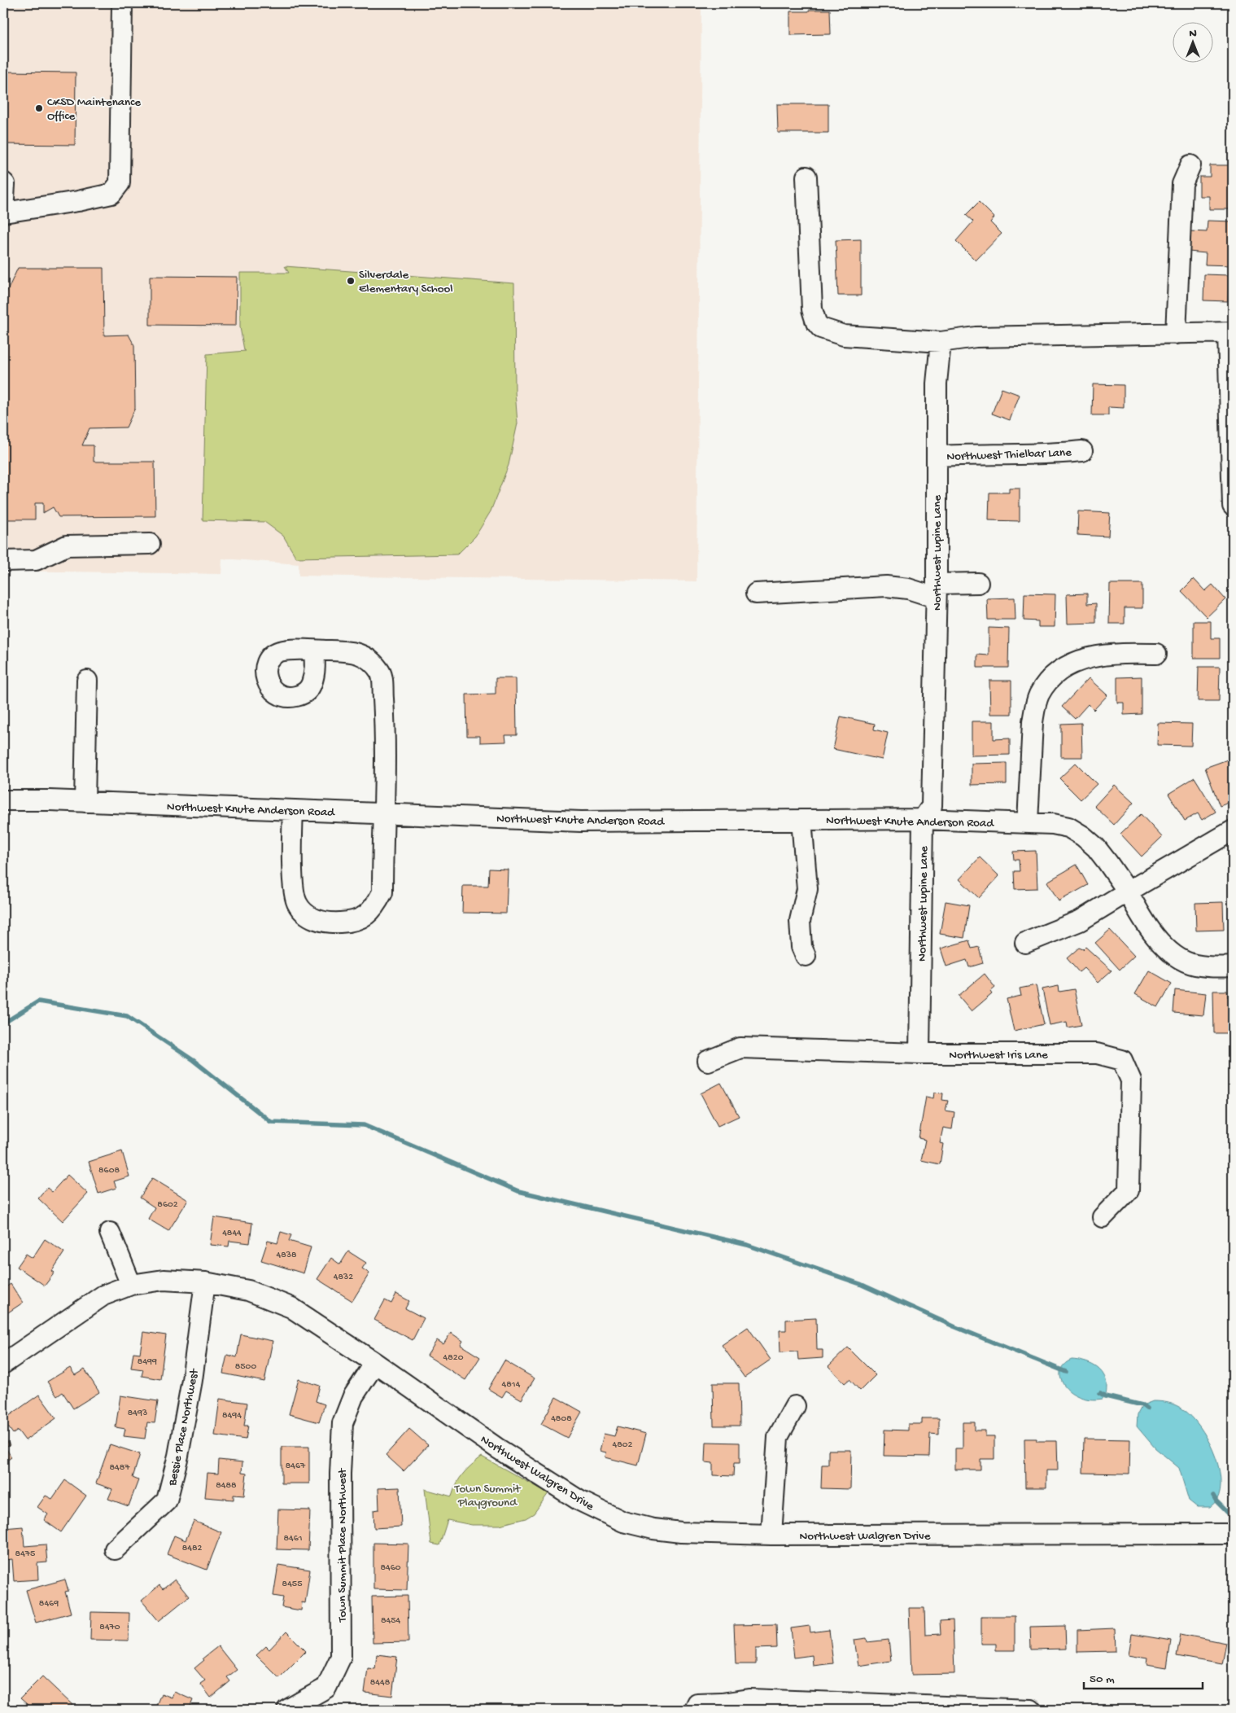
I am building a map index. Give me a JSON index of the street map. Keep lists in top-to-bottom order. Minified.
{"streets":{"street":["Northwest Thielbar Lane","Northwest Lupine Lane","Northwest Knute Anderson Road","Northwest Iris Lane","Bessie Place Northwest","Northwest Walgren Drive","Town Summit Place Northwest"]},"crossings":[["Northwest Thielbar Lane","Northwest Lupine Lane"],["Northwest Lupine Lane","Northwest Knute Anderson Road"],["Northwest Lupine Lane","Northwest Iris Lane"],["Bessie Place Northwest","Northwest Walgren Drive"],["Northwest Walgren Drive","Town Summit Place Northwest"]],"parks":["Town Summit Playground"],"places":["CKSD Maintenance Office","Silverdale Elementary School"],"house_numbers":["8608","8602","4844","4838","4832","4820","8499","8500","4814","8493","8494","4808","4802","8467","8487","8488","8461","8482","8475","8460","8455","8469","8454","8470","8448"],"scale_bar":"50 m","north":"top"}
